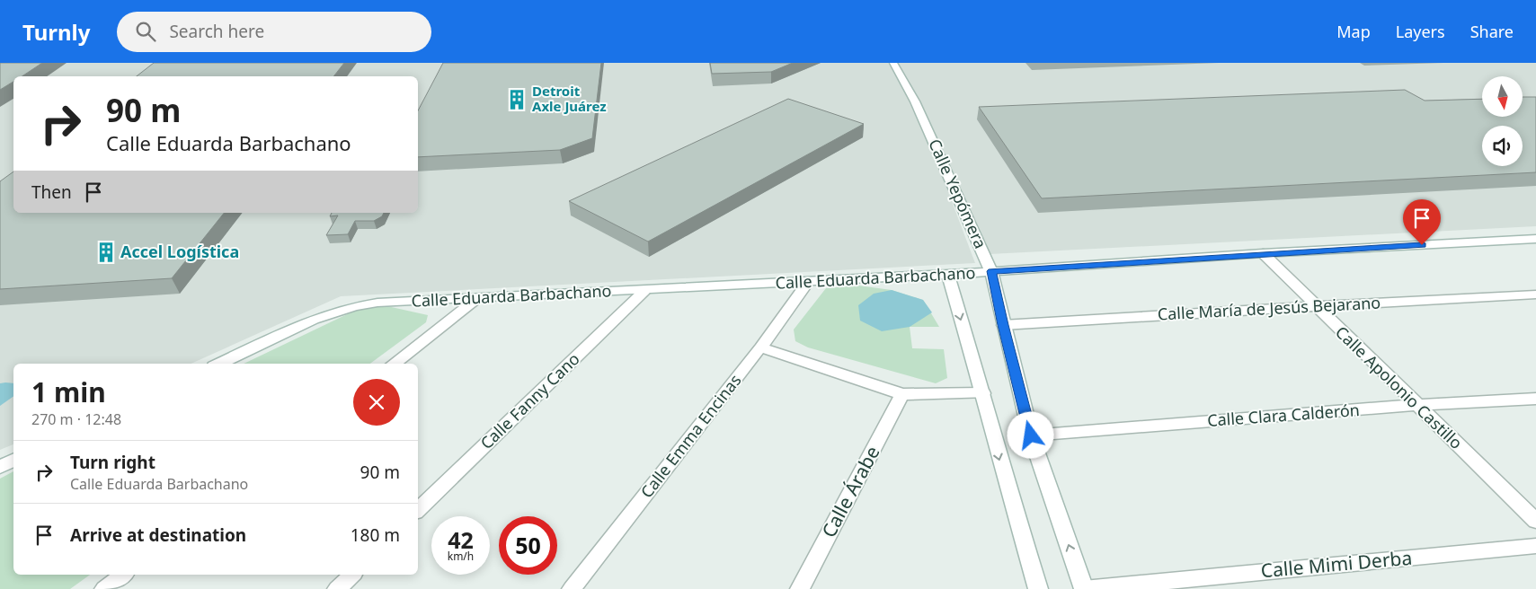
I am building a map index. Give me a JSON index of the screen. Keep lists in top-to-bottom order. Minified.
{"streets":{"street":["Calle Yepómera","Calle Eduarda Barbachano","Calle María de Jesús Bejarano","Calle Apolonio Castillo","Calle Fanny Cano","Calle Clara Calderón","Calle Emma Encinas","Calle Árabe","Calle Mimi Derba"]},"crossings":[["Calle Yepómera","Calle Eduarda Barbachano"],["Calle Yepómera","Calle María de Jesús Bejarano"],["Calle Yepómera","Calle Clara Calderón"],["Calle Yepómera","Calle Mimi Derba"],["Calle Eduarda Barbachano","Calle Apolonio Castillo"],["Calle Eduarda Barbachano","Calle Fanny Cano"],["Calle Eduarda Barbachano","Calle Emma Encinas"],["Calle María de Jesús Bejarano","Calle Apolonio Castillo"],["Calle Apolonio Castillo","Calle Clara Calderón"]],"places":{"building":["Detroit Axle Juárez","Accel Logística"]},"north":"bottom","page":{"header":"Turnly","search":"Search here","nav":["Map","Layers","Share"],"turn":["90 m","Calle Eduarda Barbachano"],"then":"Then","heading":["1 min","270 m · 12:48"],"list":[{"name":"Turn right","note":"Calle Eduarda Barbachano","value":"90 m"},{"name":"Arrive at destination","value":"180 m"}],"speed":"42 km/h","limit":"50"}}
